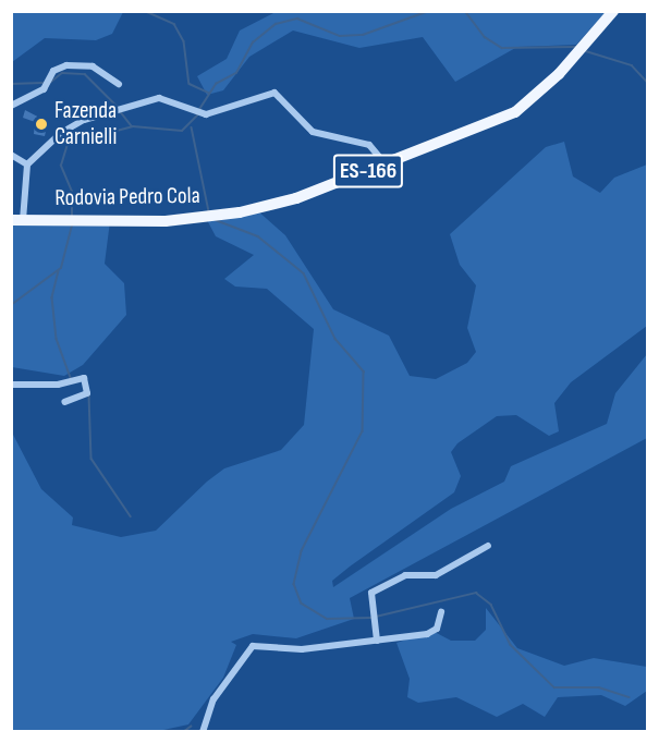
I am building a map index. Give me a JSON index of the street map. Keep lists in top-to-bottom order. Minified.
{"streets":{"main road":["ES-166","Rodovia Pedro Cola"]},"places":["Fazenda Carnielli"]}
